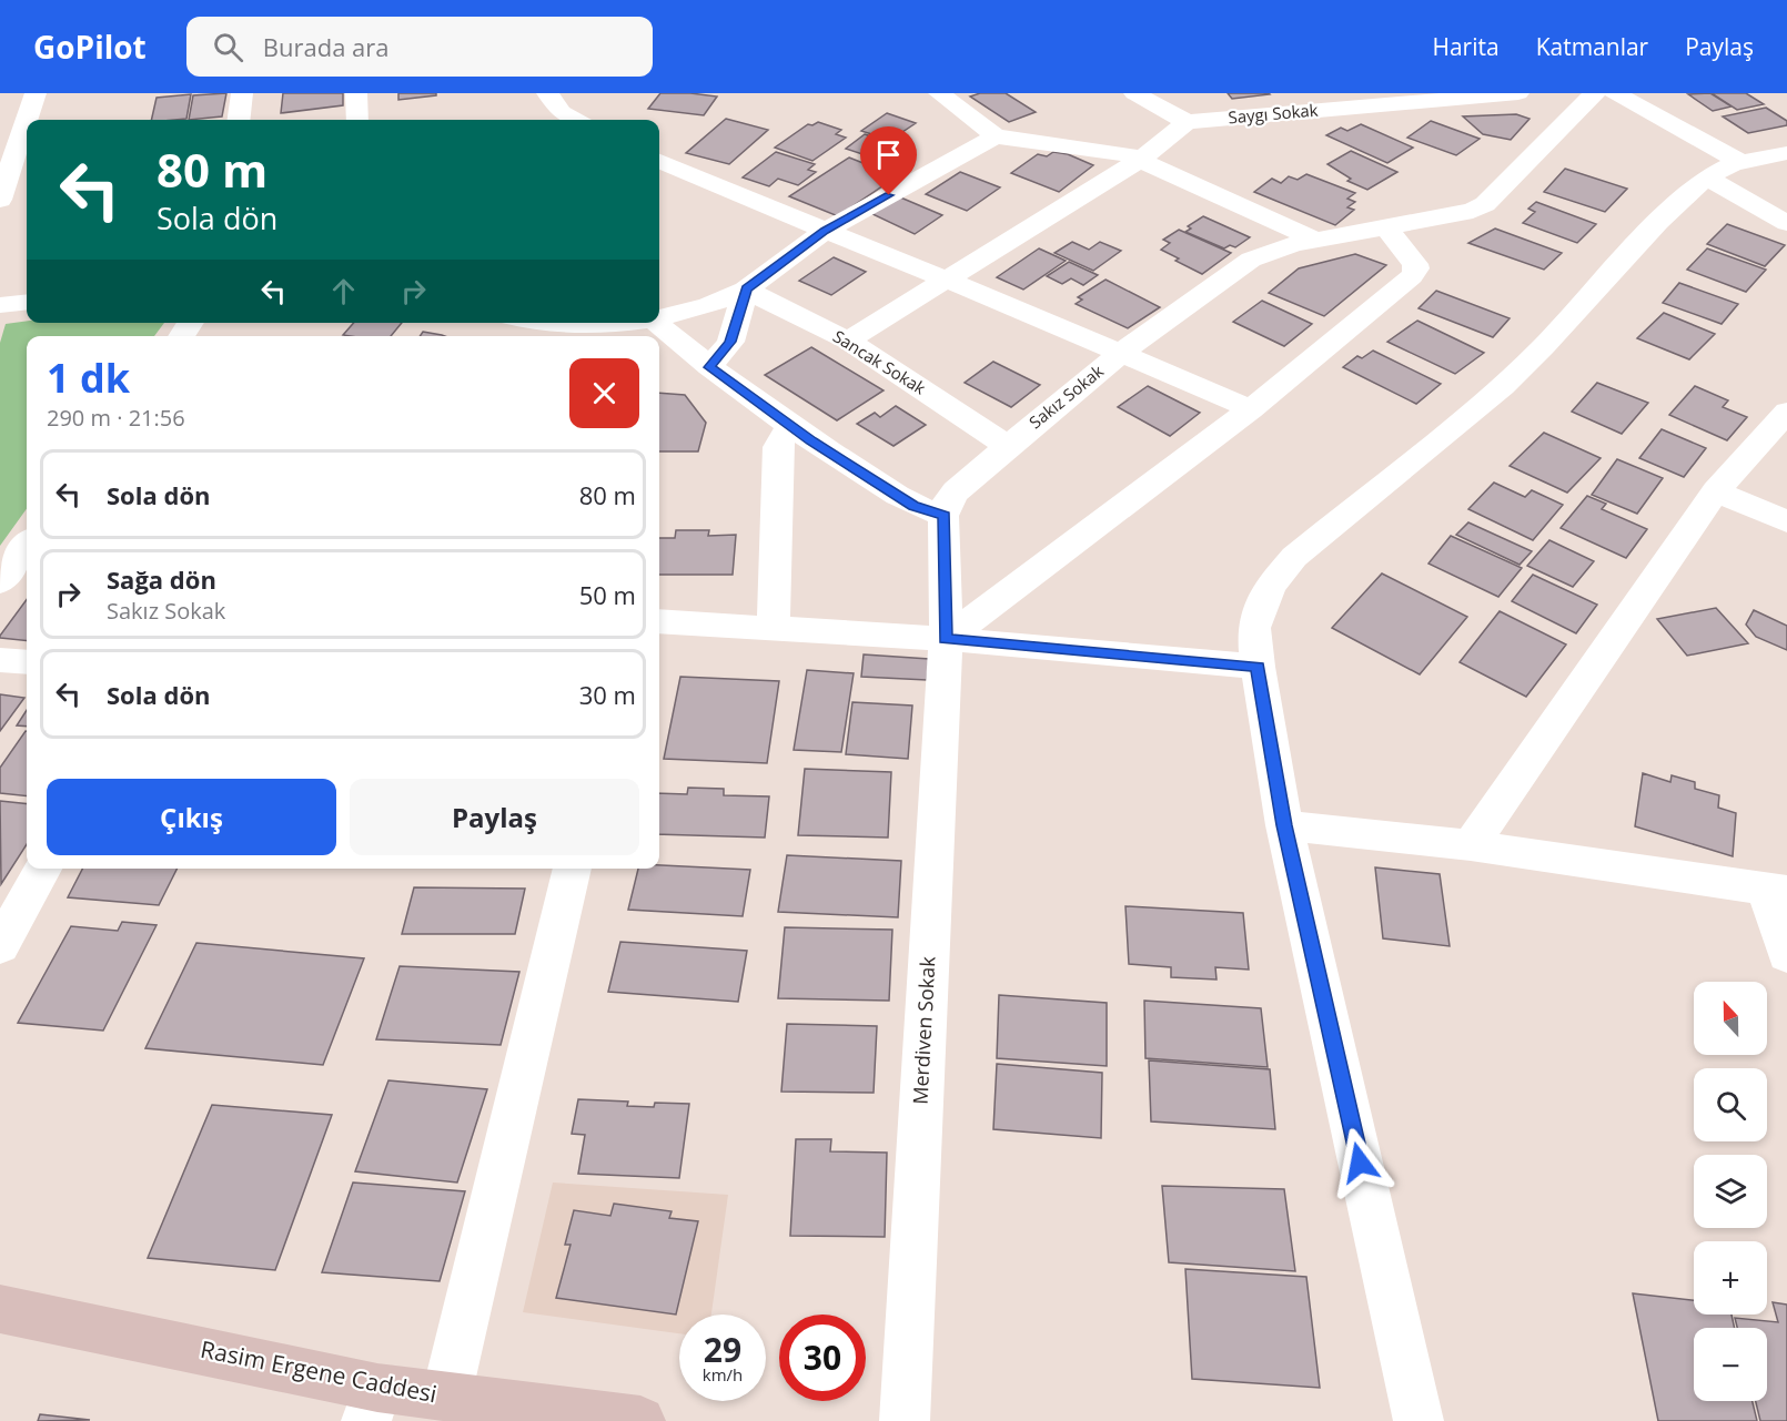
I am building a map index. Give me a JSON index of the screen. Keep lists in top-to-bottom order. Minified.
{"streets":{"main road":["Rasim Ergene Caddesi"],"street":["Saygı Sokak","Sancak Sokak","Sakız Sokak","Merdiven Sokak"]},"crossings":[["Sancak Sokak","Sakız Sokak"]],"north":"top","page":{"header":"GoPilot","search":"Burada ara","nav":["Harita","Katmanlar","Paylaş"],"turn":["80 m","Sola dön"],"heading":["1 dk","290 m · 21:56"],"list":[{"name":"Sola dön","value":"80 m"},{"name":"Sağa dön","note":"Sakız Sokak","value":"50 m"},{"name":"Sola dön","value":"30 m"}],"buttons":["Çıkış","Paylaş"],"map_buttons":["+","−"],"speed":"29 km/h","limit":"30"}}
